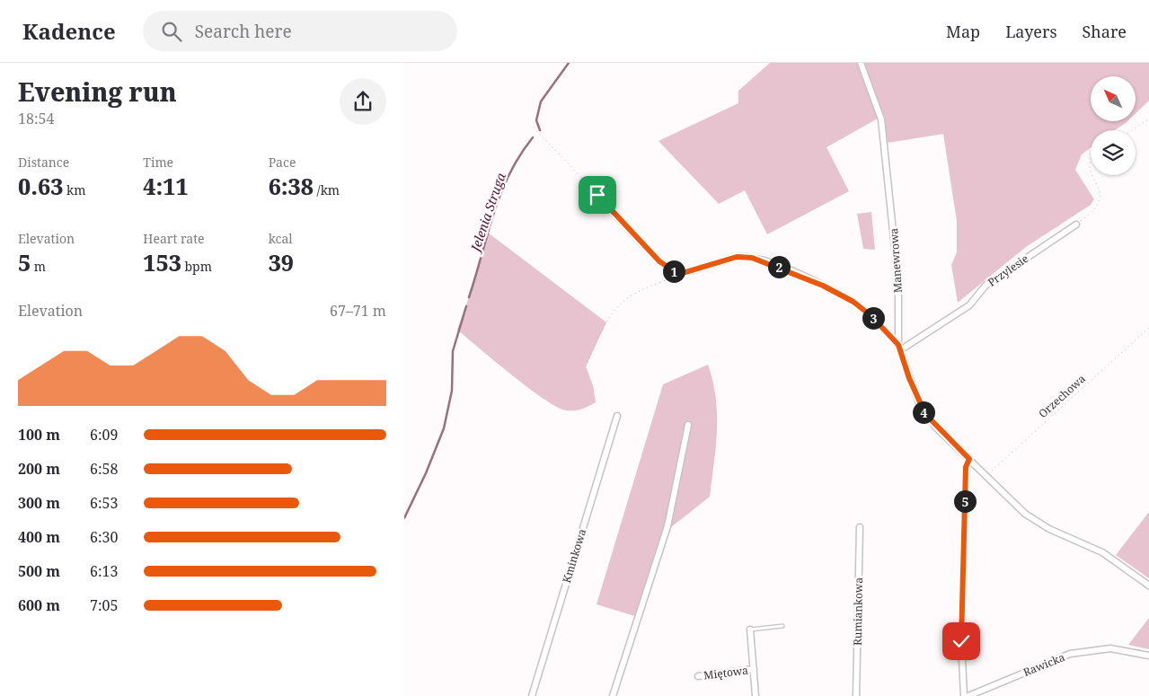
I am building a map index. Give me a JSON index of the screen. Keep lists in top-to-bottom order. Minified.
{"streets":{"street":["Manewrowa","Przylesie","Kminkowa","Rumiankowa","Rawicka","Miętowa"],"path":["Orzechowa"]},"crossings":[["Manewrowa","Przylesie"],["Manewrowa","Orzechowa"]],"water":["Jelenia Struga"],"north":"top left","page":{"header":"Kadence","search":"Search here","nav":["Map","Layers","Share"],"heading":["Evening run","18:54"],"stats":[["Distance","0.63 km"],["Time","4:11"],["Pace","6:38 /km"],["Elevation","5 m"],["Heart rate","153 bpm"],["kcal","39"]],"pins":["2","1","3","4","5"],"chart":["Elevation","67–71 m"],"list":[{"name":"100 m","note":"6:09"},{"name":"200 m","note":"6:58"},{"name":"300 m","note":"6:53"},{"name":"400 m","note":"6:30"},{"name":"500 m","note":"6:13"},{"name":"600 m","note":"7:05"}]}}
